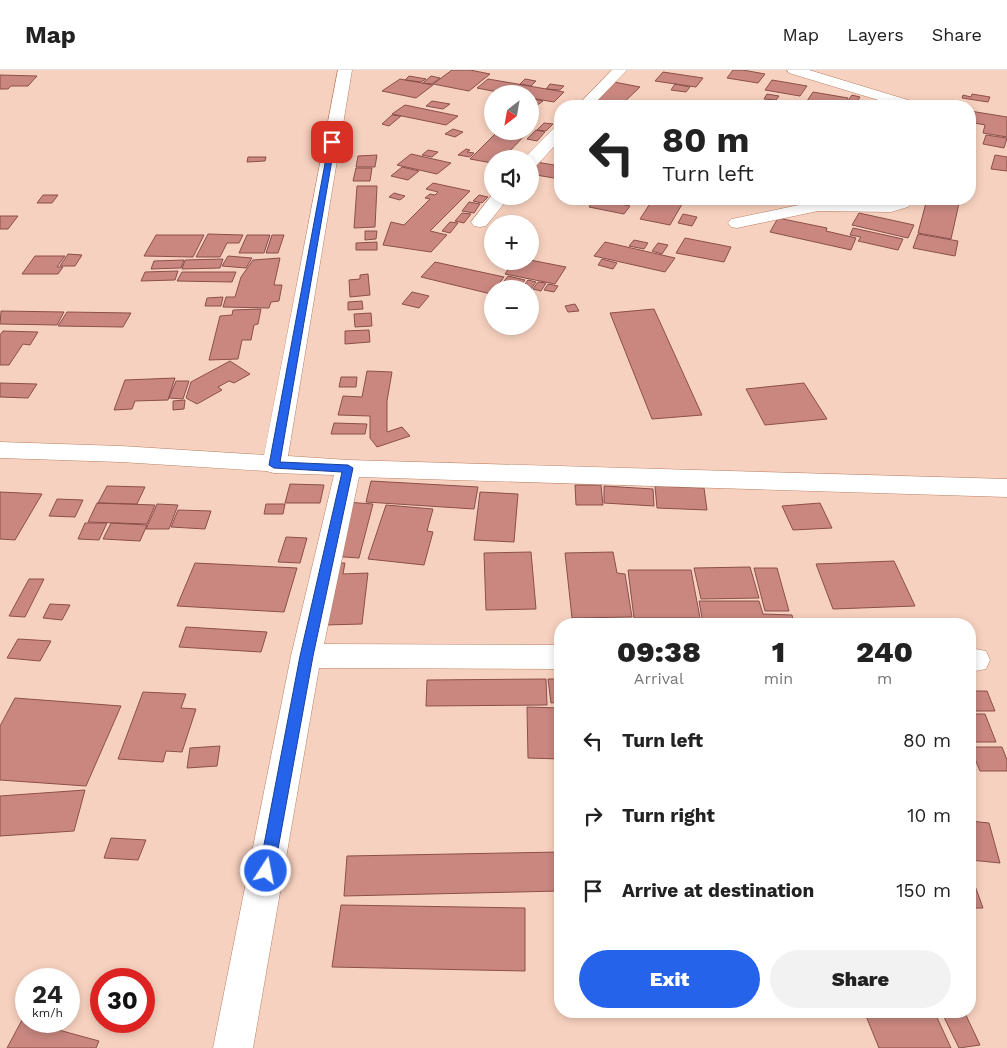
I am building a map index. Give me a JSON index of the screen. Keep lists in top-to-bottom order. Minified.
{"north":"bottom left","page":{"header":"Map","nav":["Map","Layers","Share"],"map_buttons":["+","−"],"turn":["80 m","Turn left"],"eta":["09:38","Arrival","1","min","240","m"],"list":[{"name":"Turn left","value":"80 m"},{"name":"Turn right","value":"10 m"},{"name":"Arrive at destination","value":"150 m"}],"buttons":["Exit","Share"],"speed":"24 km/h","limit":"30"}}
